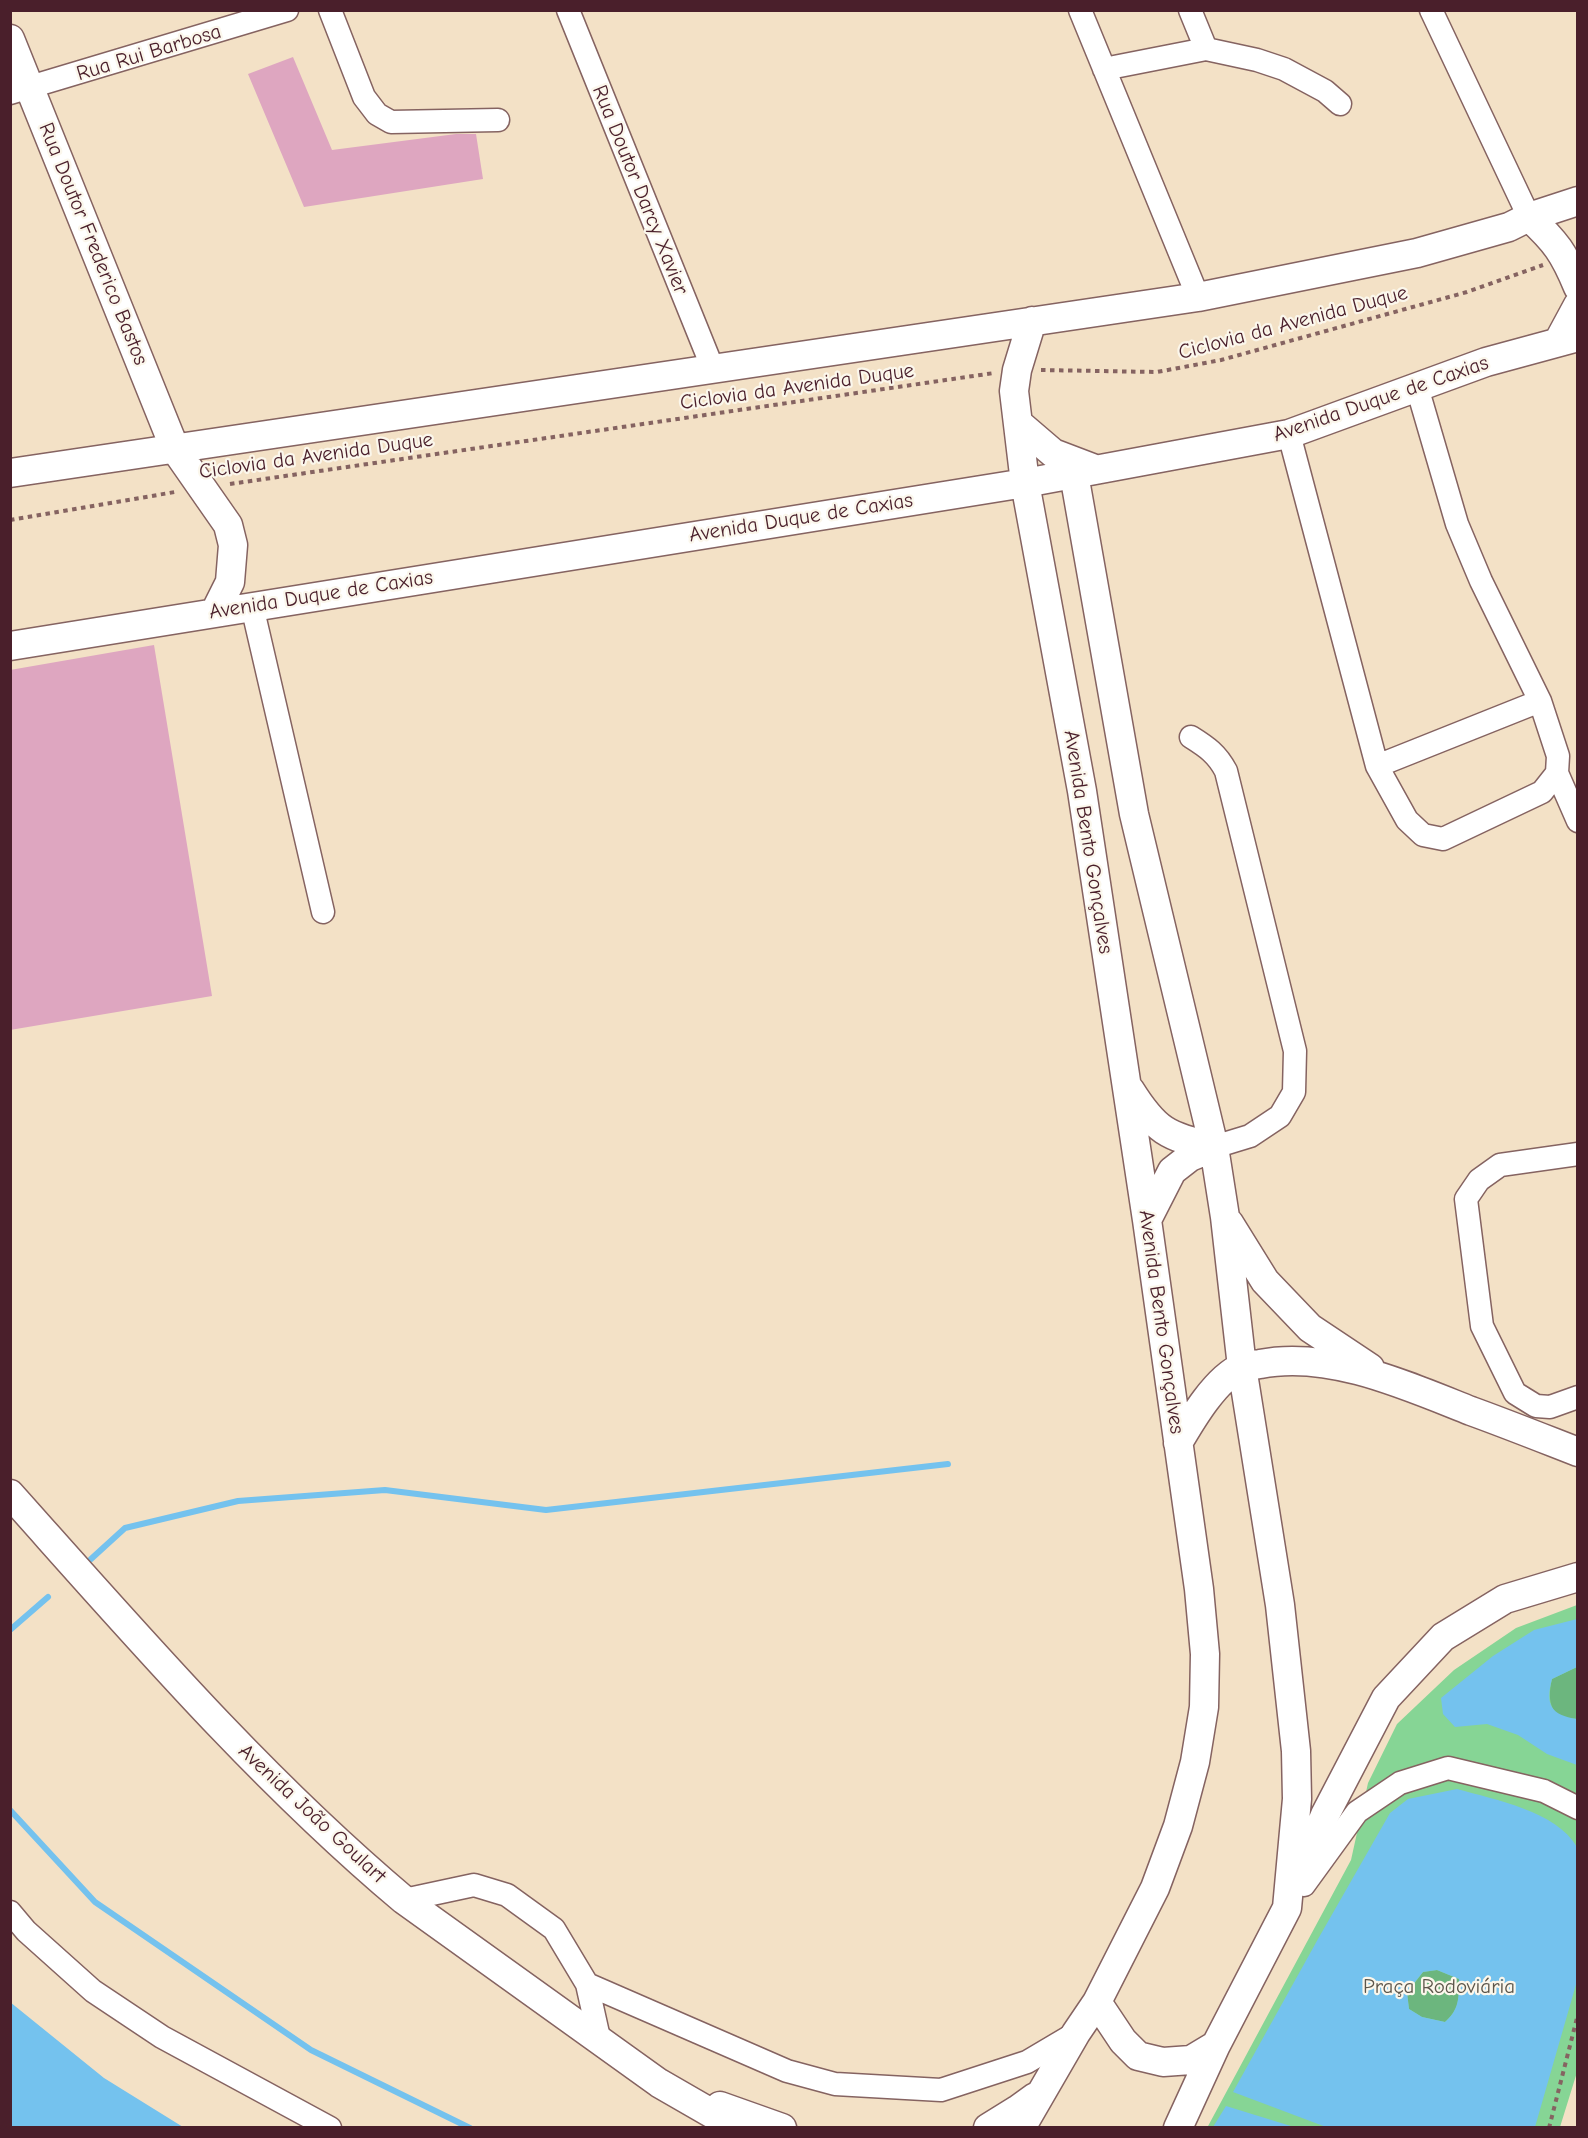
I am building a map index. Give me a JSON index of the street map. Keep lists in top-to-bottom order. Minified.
{"streets":{"main road":["Rua Doutor Frederico Bastos","Avenida Duque de Caxias","Avenida Bento Gonçalves","Avenida João Goulart"],"street":["Rua Rui Barbosa","Rua Doutor Darcy Xavier"],"path":["Ciclovia da Avenida Duque"]},"crossings":[["Rua Rui Barbosa","Rua Doutor Frederico Bastos"],["Rua Doutor Frederico Bastos","Ciclovia da Avenida Duque"],["Rua Doutor Frederico Bastos","Avenida Duque de Caxias"],["Ciclovia da Avenida Duque","Avenida Bento Gonçalves"],["Avenida Duque de Caxias","Avenida Bento Gonçalves"]],"parks":["Praça Rodoviária"]}
